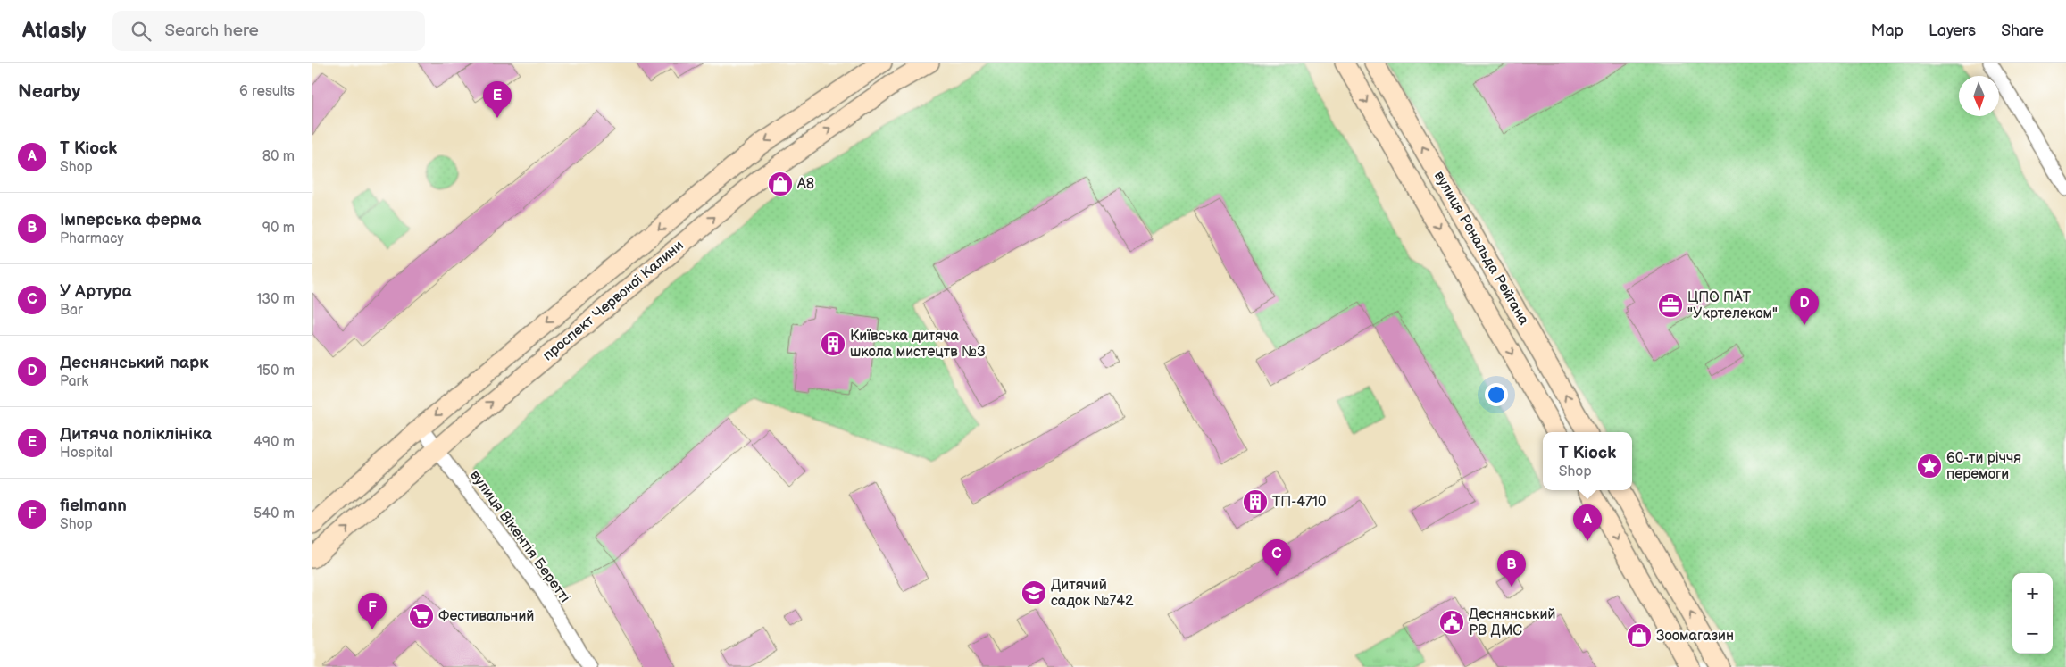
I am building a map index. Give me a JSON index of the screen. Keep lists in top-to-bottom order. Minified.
{"streets":{"main road":["вулиця Рональда Рейгана","проспект Червоної Калини"],"street":["вулиця Вікентія Беретті"]},"crossings":[["проспект Червоної Калини","вулиця Вікентія Беретті"]],"places":{"shop":["А8","Зоомагазин"],"office":["ЦПО ПАТ \"Укртелеком\""],"building":["Київська дитяча школа мистецтв №3","ТП-4710"],"place":["60-ти річчя перемоги"],"school or university":["Дитячий садок №742"],"supermarket":["Фестивальний"],"public building":["Деснянський РВ ДМС"]},"north":"bottom","page":{"header":"Atlasly","search":"Search here","nav":["Map","Layers","Share"],"heading":["Nearby","6 results"],"pins":["E","D","A","C","B","F"],"list":[{"mark":"A","name":"T Kiock","note":"Shop","value":"80 m"},{"mark":"B","name":"Імперська ферма","note":"Pharmacy","value":"90 m"},{"mark":"C","name":"У Артура","note":"Bar","value":"130 m"},{"mark":"D","name":"Деснянський парк","note":"Park","value":"150 m"},{"mark":"E","name":"Дитяча поліклініка","note":"Hospital","value":"490 m"},{"mark":"F","name":"fielmann","note":"Shop","value":"540 m"}],"popup":["T Kiock","Shop"],"map_buttons":["+","−"]}}
